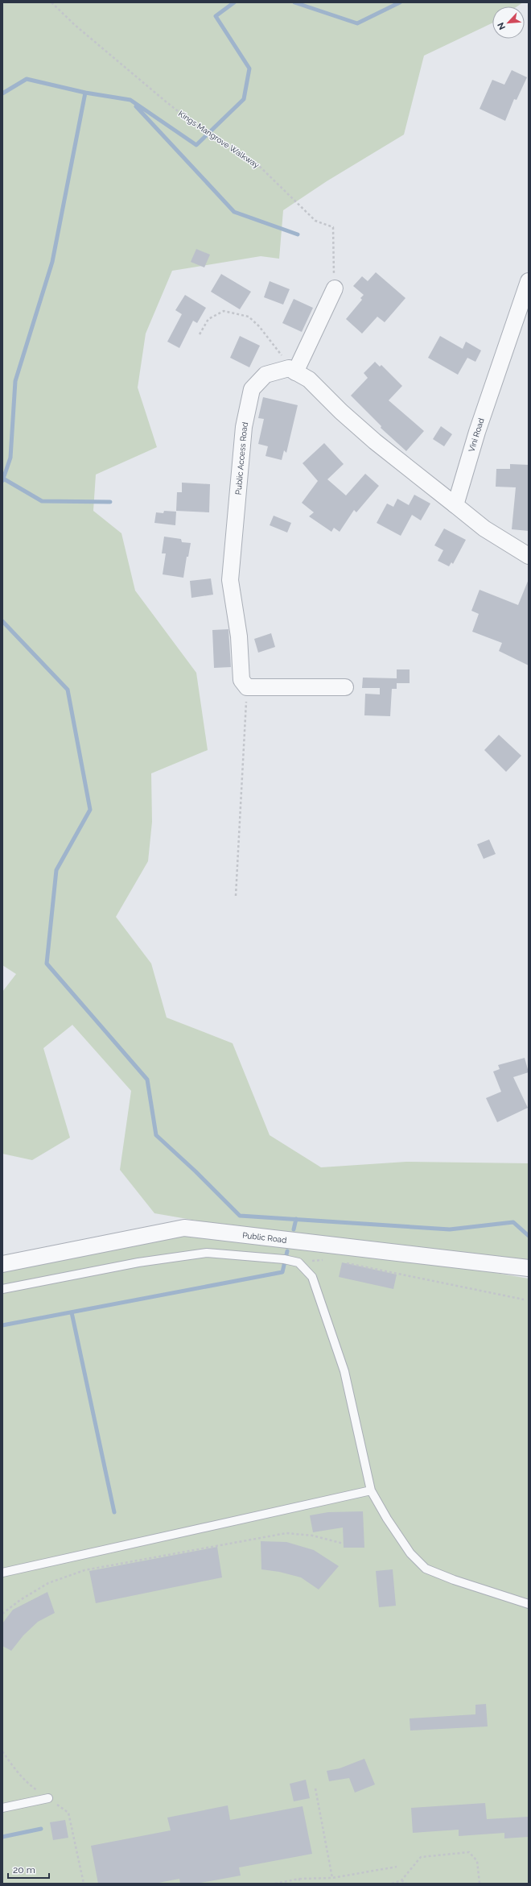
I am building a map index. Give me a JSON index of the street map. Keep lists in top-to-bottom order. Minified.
{"streets":{"street":["Vini Road","Public Access Road","Public Road"],"path":["Kings Mangrove Walkway"]},"scale_bar":"20 m","north":"bottom left"}
